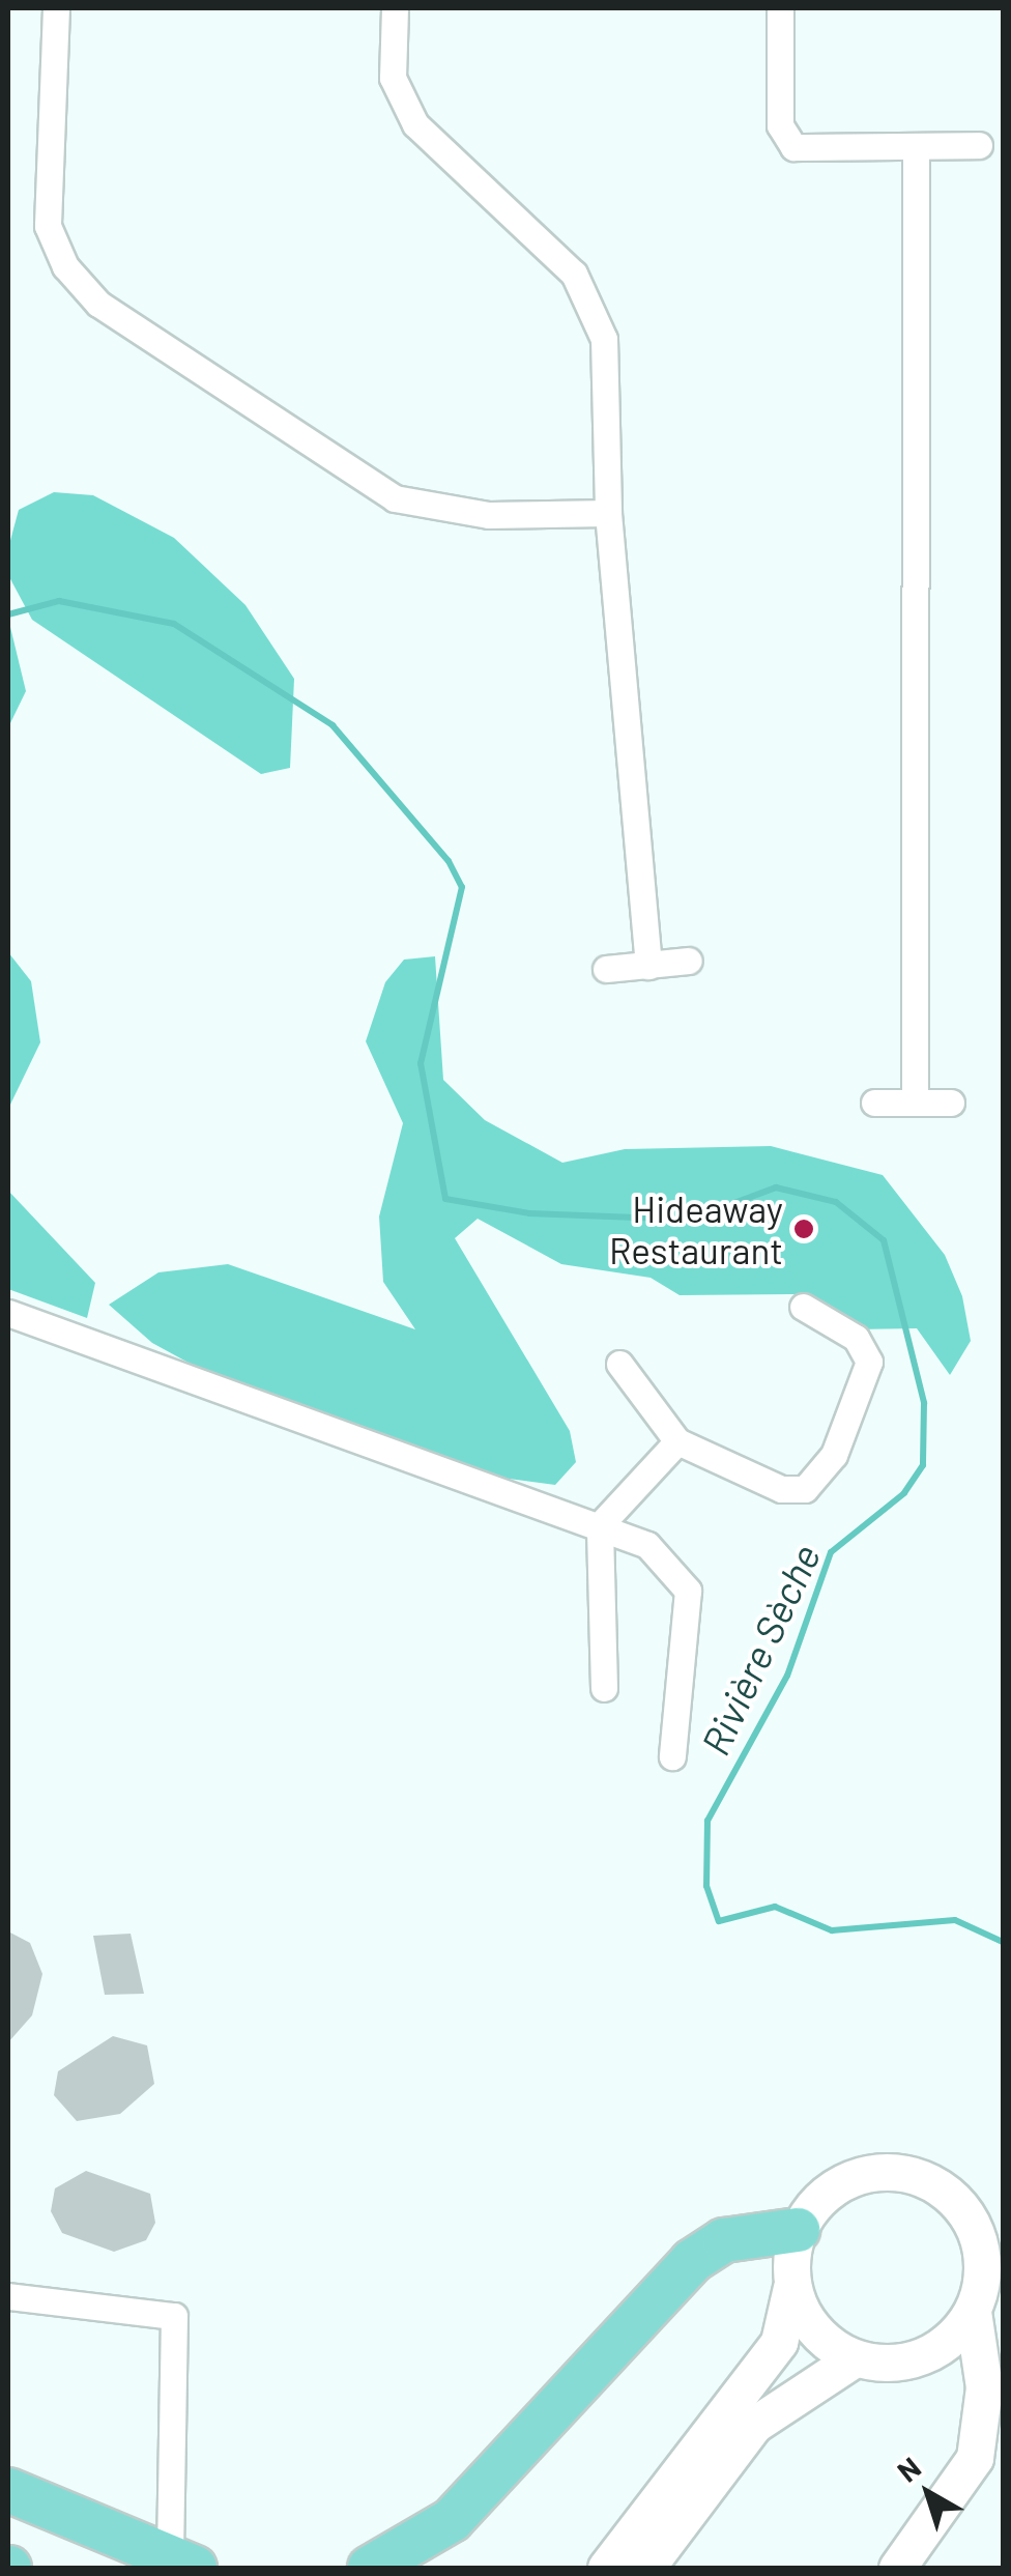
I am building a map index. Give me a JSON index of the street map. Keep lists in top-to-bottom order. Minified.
{"water":["Rivière Sèche"],"places":["Hideaway Restaurant"],"north":"top left"}
